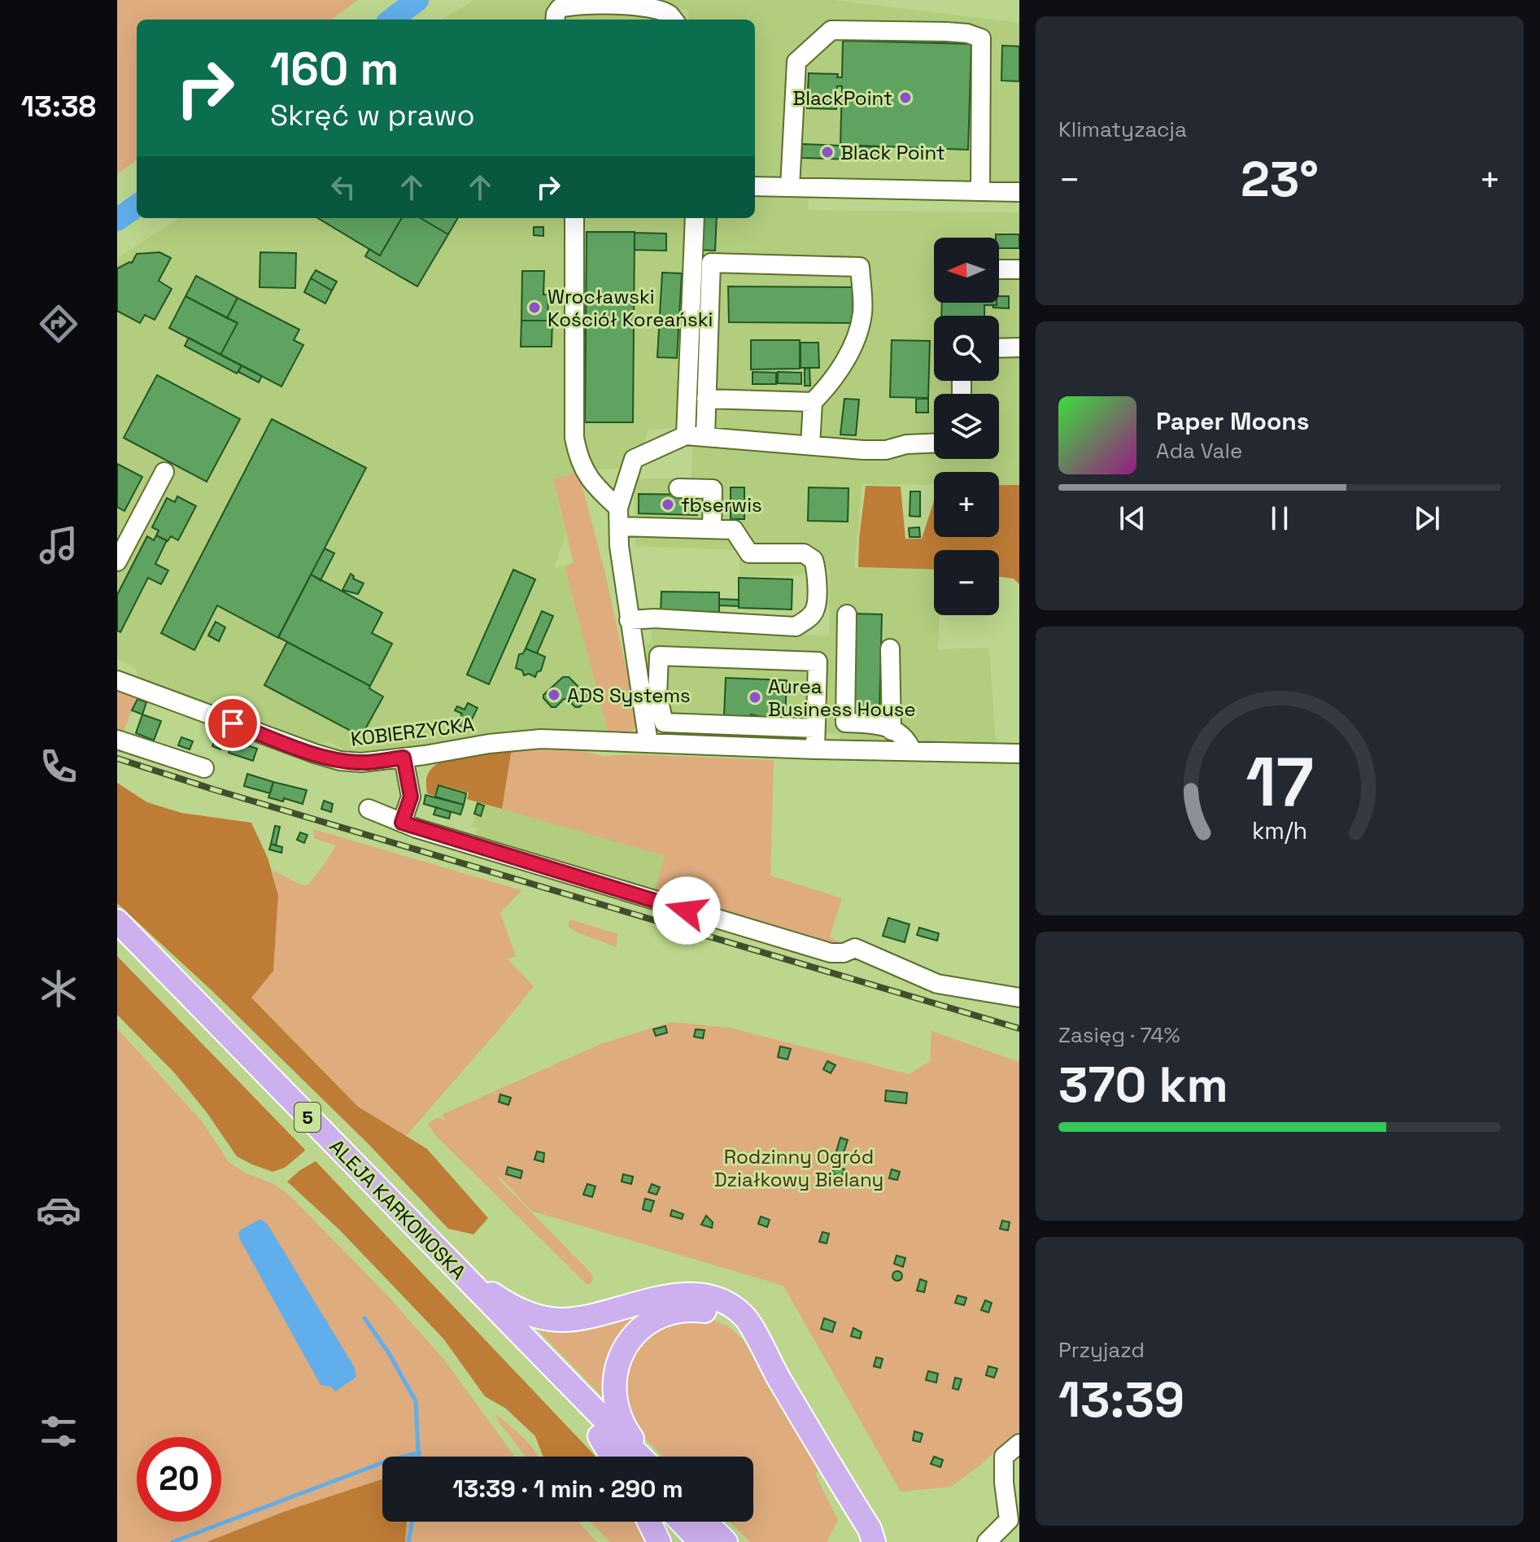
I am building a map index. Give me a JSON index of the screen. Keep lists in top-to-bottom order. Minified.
{"streets":{"main road":["5","ALEJA KARKONOSKA"],"street":["KOBIERZYCKA"]},"parks":["Rodzinny Ogród Działkowy Bielany"],"places":["BlackPoint","Black Point","Wrocławski Kościół Koreański","fbserwis","ADS Systems","Aurea Business House"],"north":"left","page":{"tabs":"13:38","tile":["Klimatyzacja",["Zasięg · 74%","370 km"],["Przyjazd","13:39"]],"turn":["160 m","Skręć w prawo"],"heat":["−","23°","+"],"map_buttons":["+","−"],"song":["Paper Moons","Ada Vale"],"limit":"20","trip":"13:39 · 1 min · 290 m","gauge":["17","km/h"]}}
